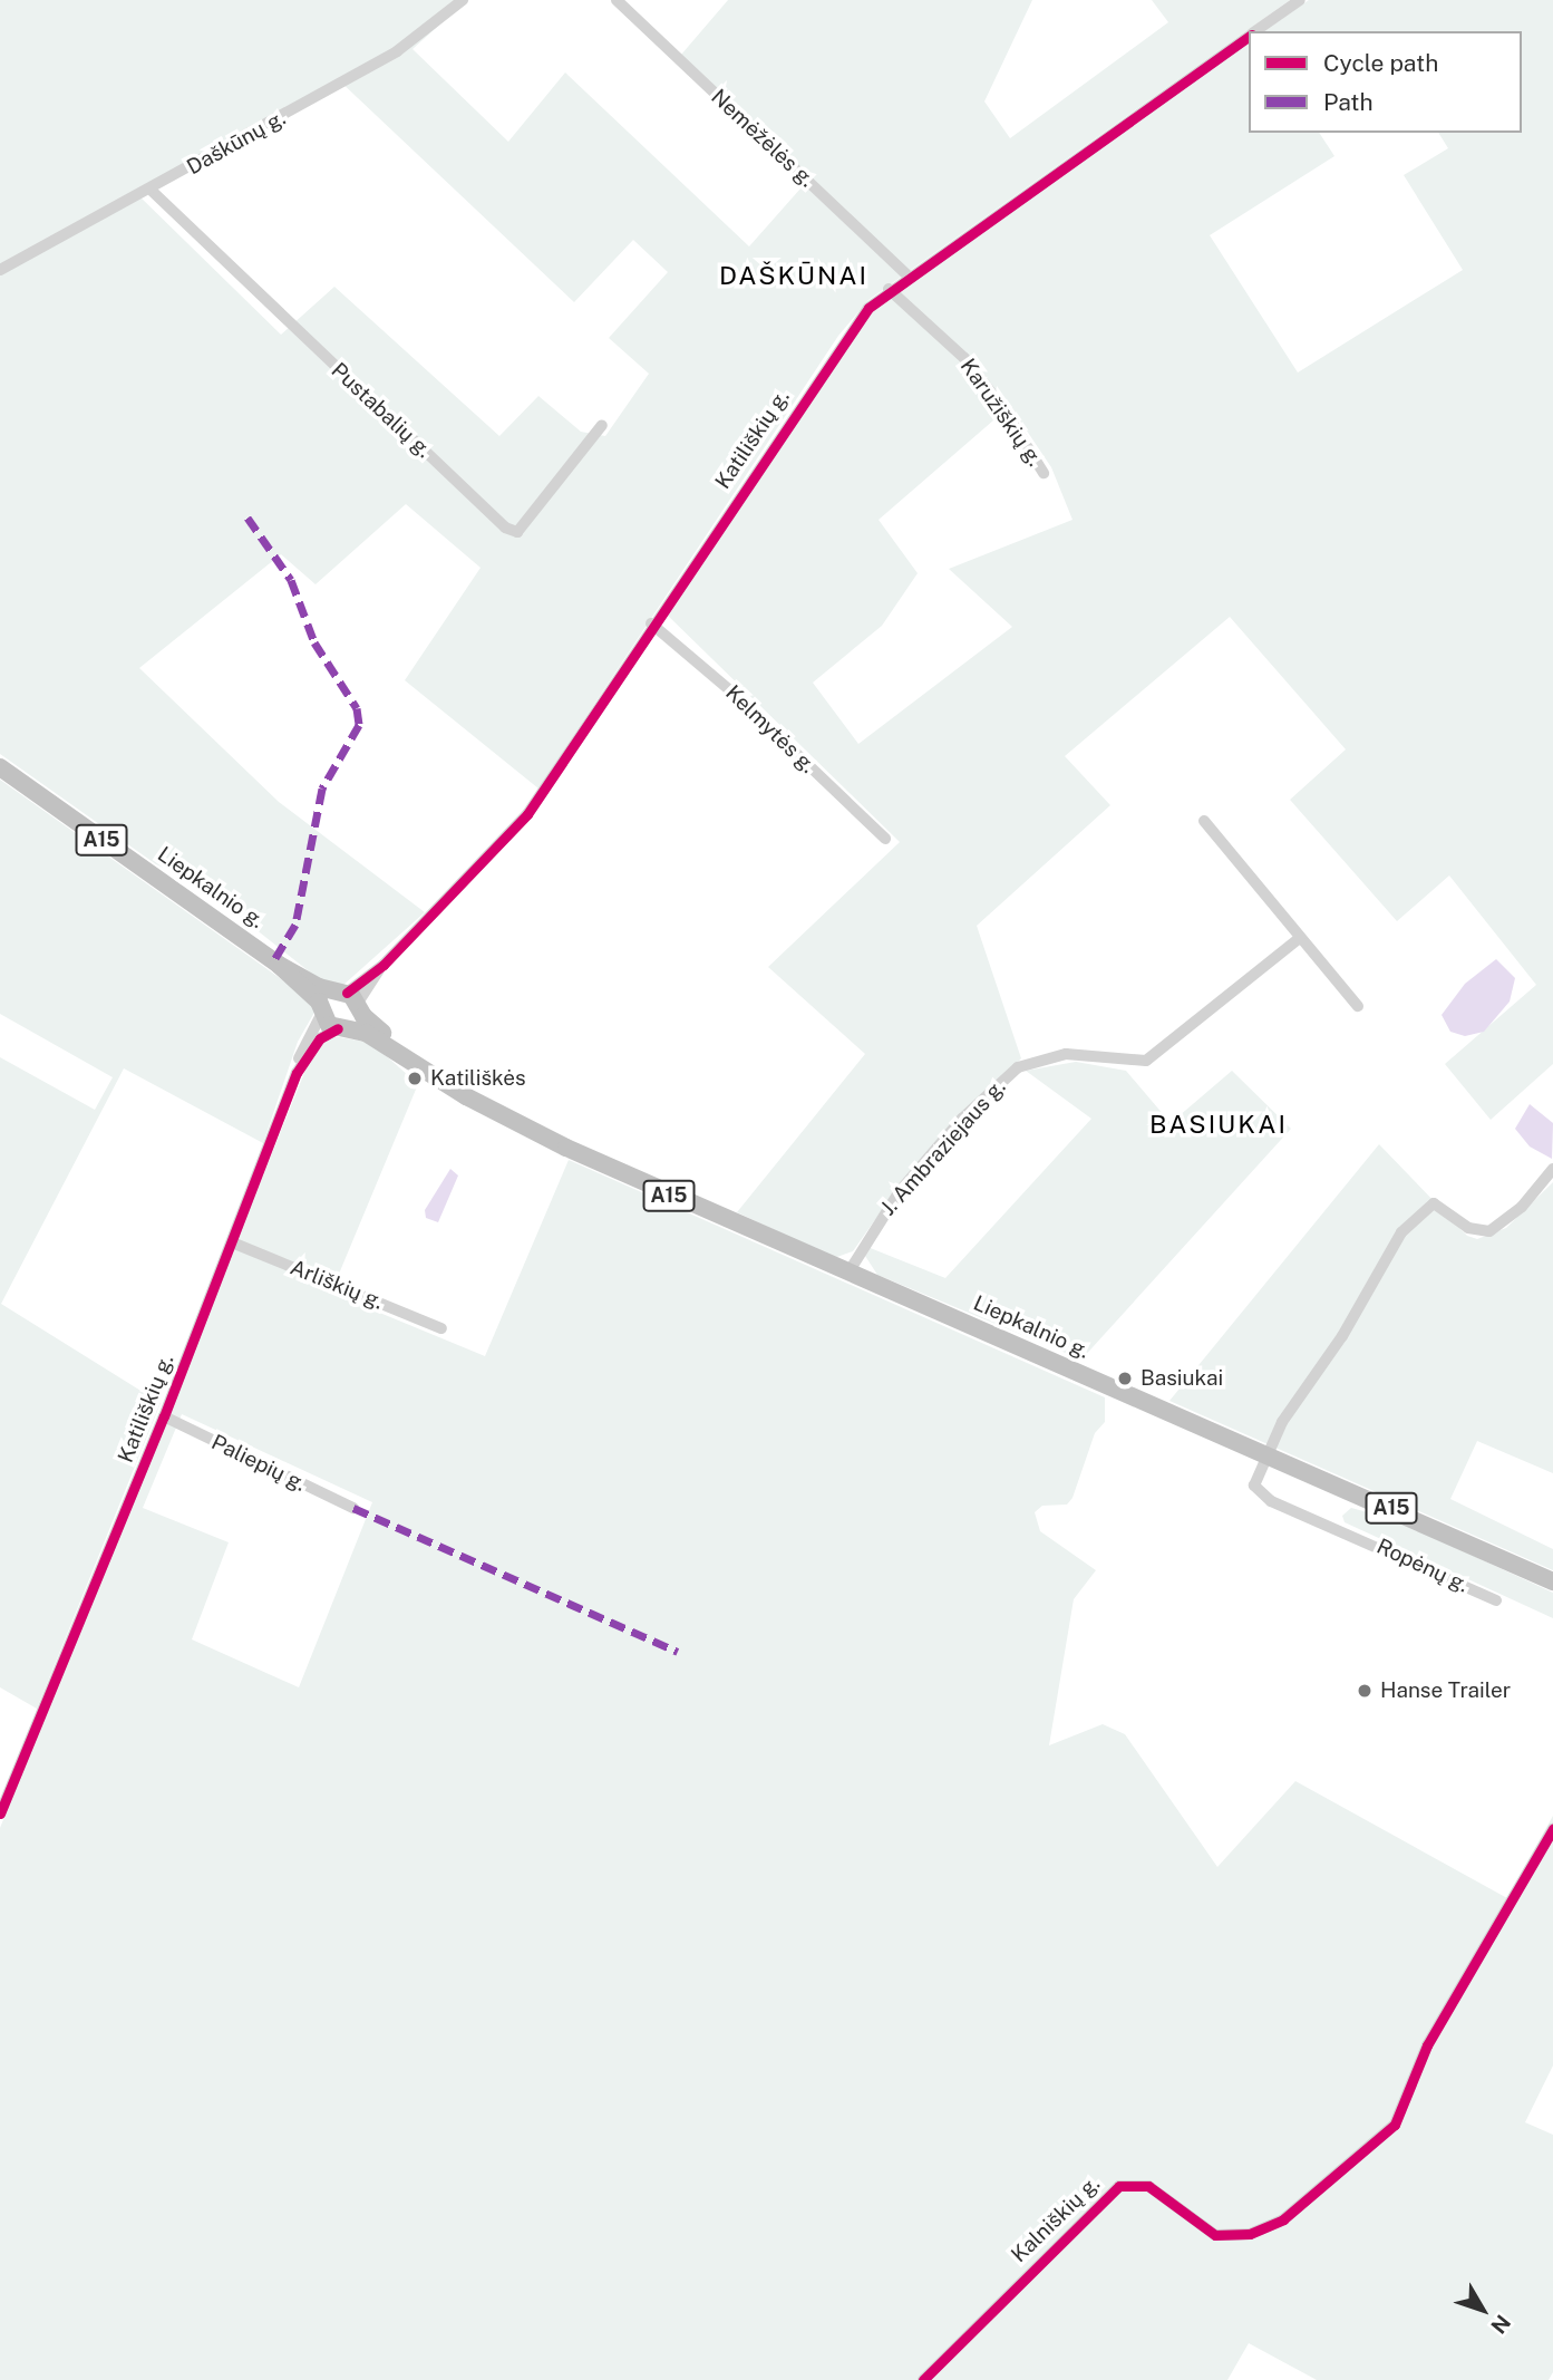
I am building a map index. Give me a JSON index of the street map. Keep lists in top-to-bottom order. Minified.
{"streets":{"highway":["A15","Liepkalnio g."],"street":["Nemėžėlės g.","Daškūnų g.","Pustabalių g.","Karužiškių g.","Katiliškių g.","Kelmytės g.","J. Ambraziejaus g.","Arliškių g.","Paliepių g.","Ropėnų g.","Kalniškių g."]},"crossings":[["Nemėžėlės g.","Katiliškių g."],["Daškūnų g.","Pustabalių g."],["Karužiškių g.","Katiliškių g."],["Katiliškių g.","Kelmytės g."],["Katiliškių g.","Liepkalnio g."],["Katiliškių g.","Arliškių g."],["Katiliškių g.","Paliepių g."],["Liepkalnio g.","J. Ambraziejaus g."],["Liepkalnio g.","Ropėnų g."]],"districts":["DAŠKŪNAI","BASIUKAI"],"places":["Katiliškės","Basiukai","Hanse Trailer"],"legend":["Cycle path","Path"],"north":"bottom right"}
